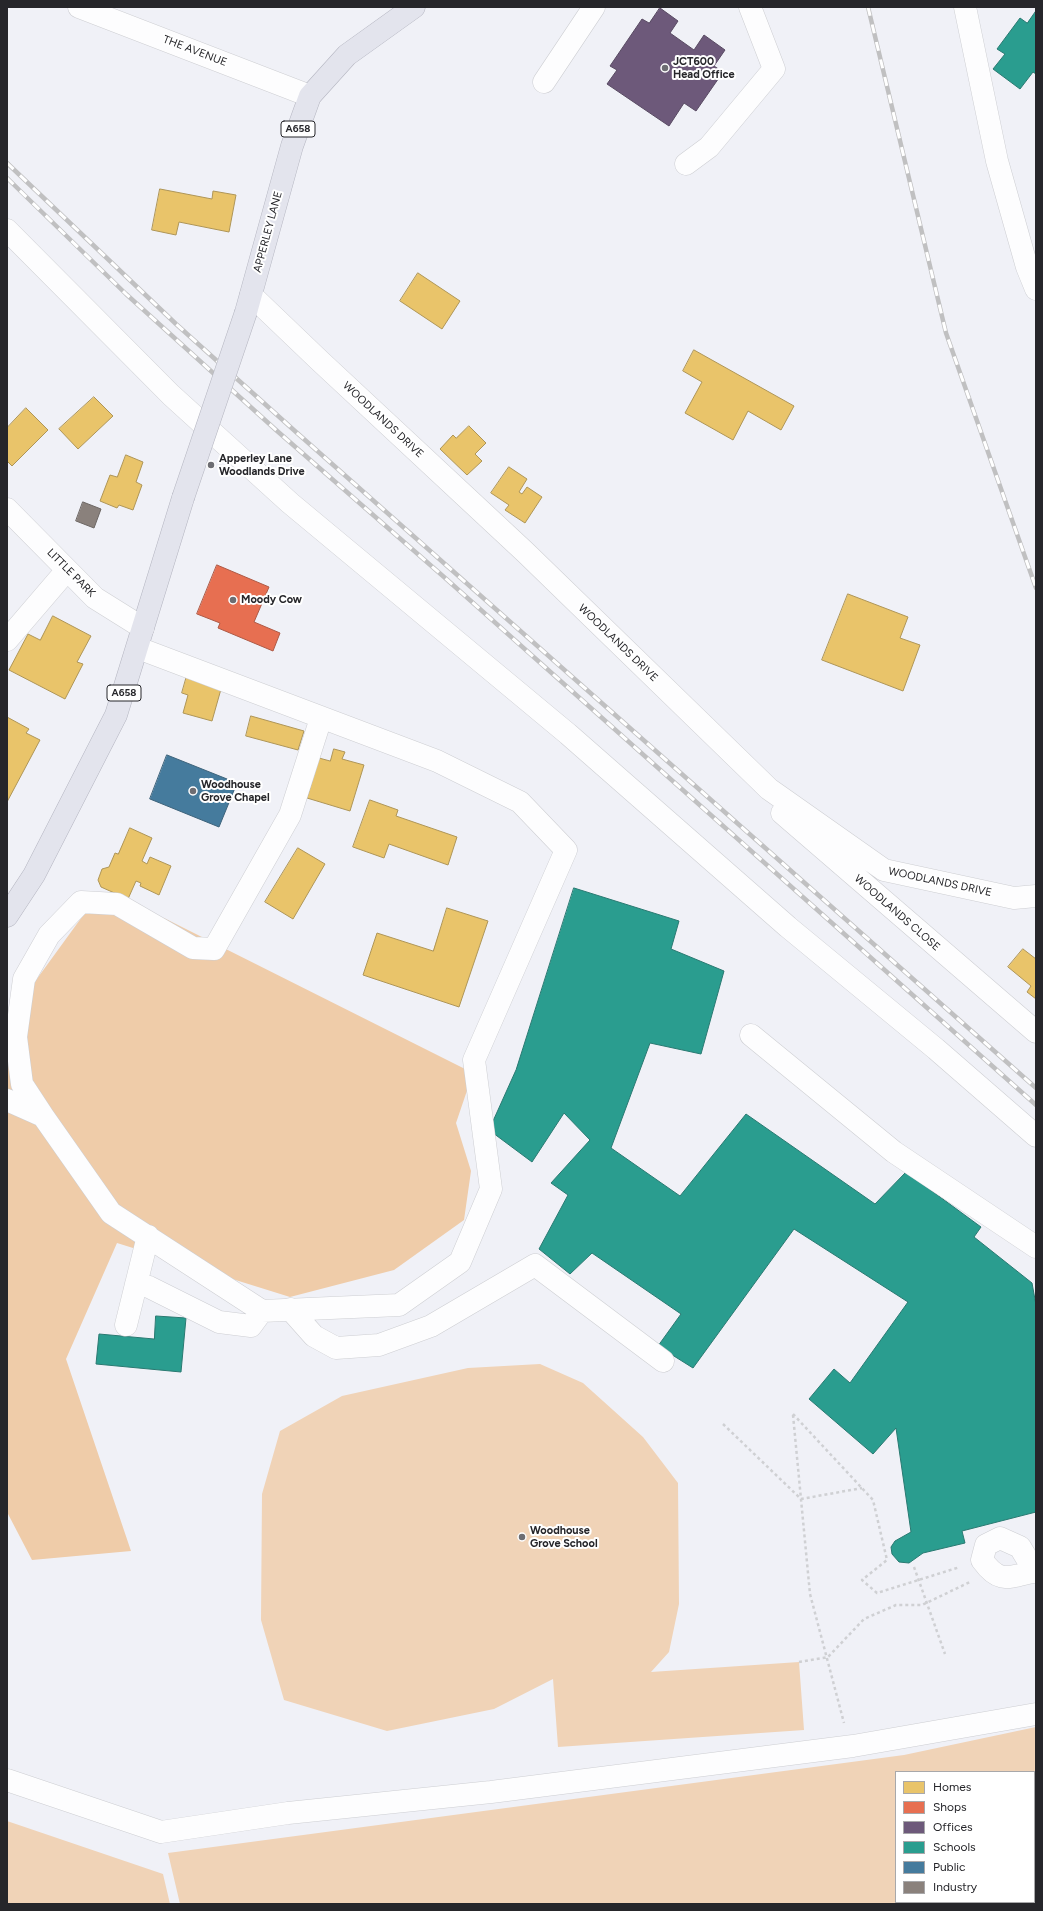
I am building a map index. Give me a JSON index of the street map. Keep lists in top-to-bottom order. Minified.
{"streets":{"highway":["A658","APPERLEY LANE"],"street":["THE AVENUE","WOODLANDS DRIVE","LITTLE PARK","WOODLANDS CLOSE"]},"crossings":[["THE AVENUE","APPERLEY LANE"],["A658","APPERLEY LANE"],["A658","LITTLE PARK"],["APPERLEY LANE","WOODLANDS DRIVE"],["APPERLEY LANE","LITTLE PARK"],["WOODLANDS DRIVE","WOODLANDS CLOSE"]],"places":["JCT600 Head Office","Apperley Lane Woodlands Drive","Moody Cow","Woodhouse Grove Chapel","Woodhouse Grove School"],"legend":["Homes","Shops","Offices","Schools","Public","Industry"]}
